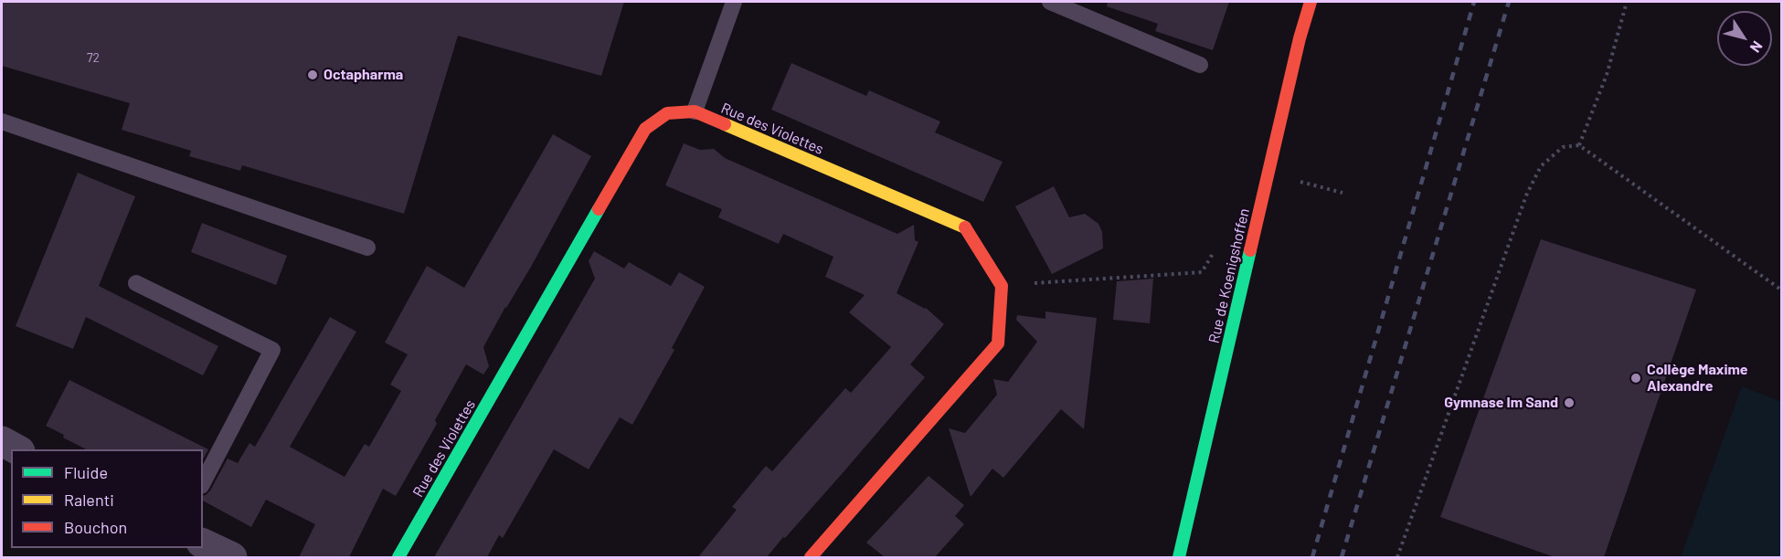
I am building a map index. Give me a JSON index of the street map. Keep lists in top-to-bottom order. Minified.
{"streets":{"street":["Rue des Violettes","Rue de Koenigshoffen"]},"places":["Octapharma","Collège Maxime Alexandre","Gymnase Im Sand"],"house_numbers":["72"],"legend":["Fluide","Ralenti","Bouchon"],"north":"bottom right"}
